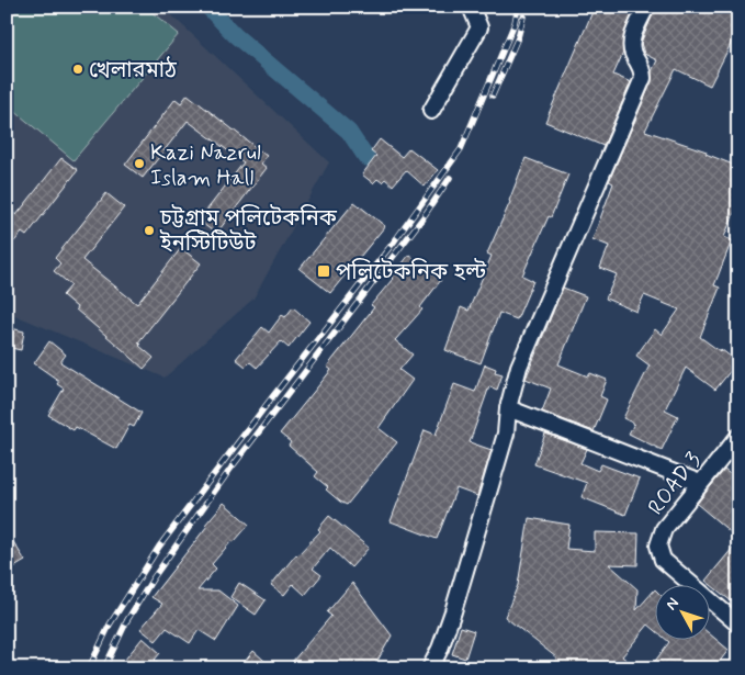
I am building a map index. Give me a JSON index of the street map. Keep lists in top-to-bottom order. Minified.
{"streets":{"street":["ROAD 3"]},"places":{"other":["খেলারমাঠ","Kazi Nazrul Islam Hall","চট্টগ্রাম পলিটেকনিক ইনস্টিটিউট"],"transit":["পলিটেকনিক হল্ট"]},"north":"top left"}
